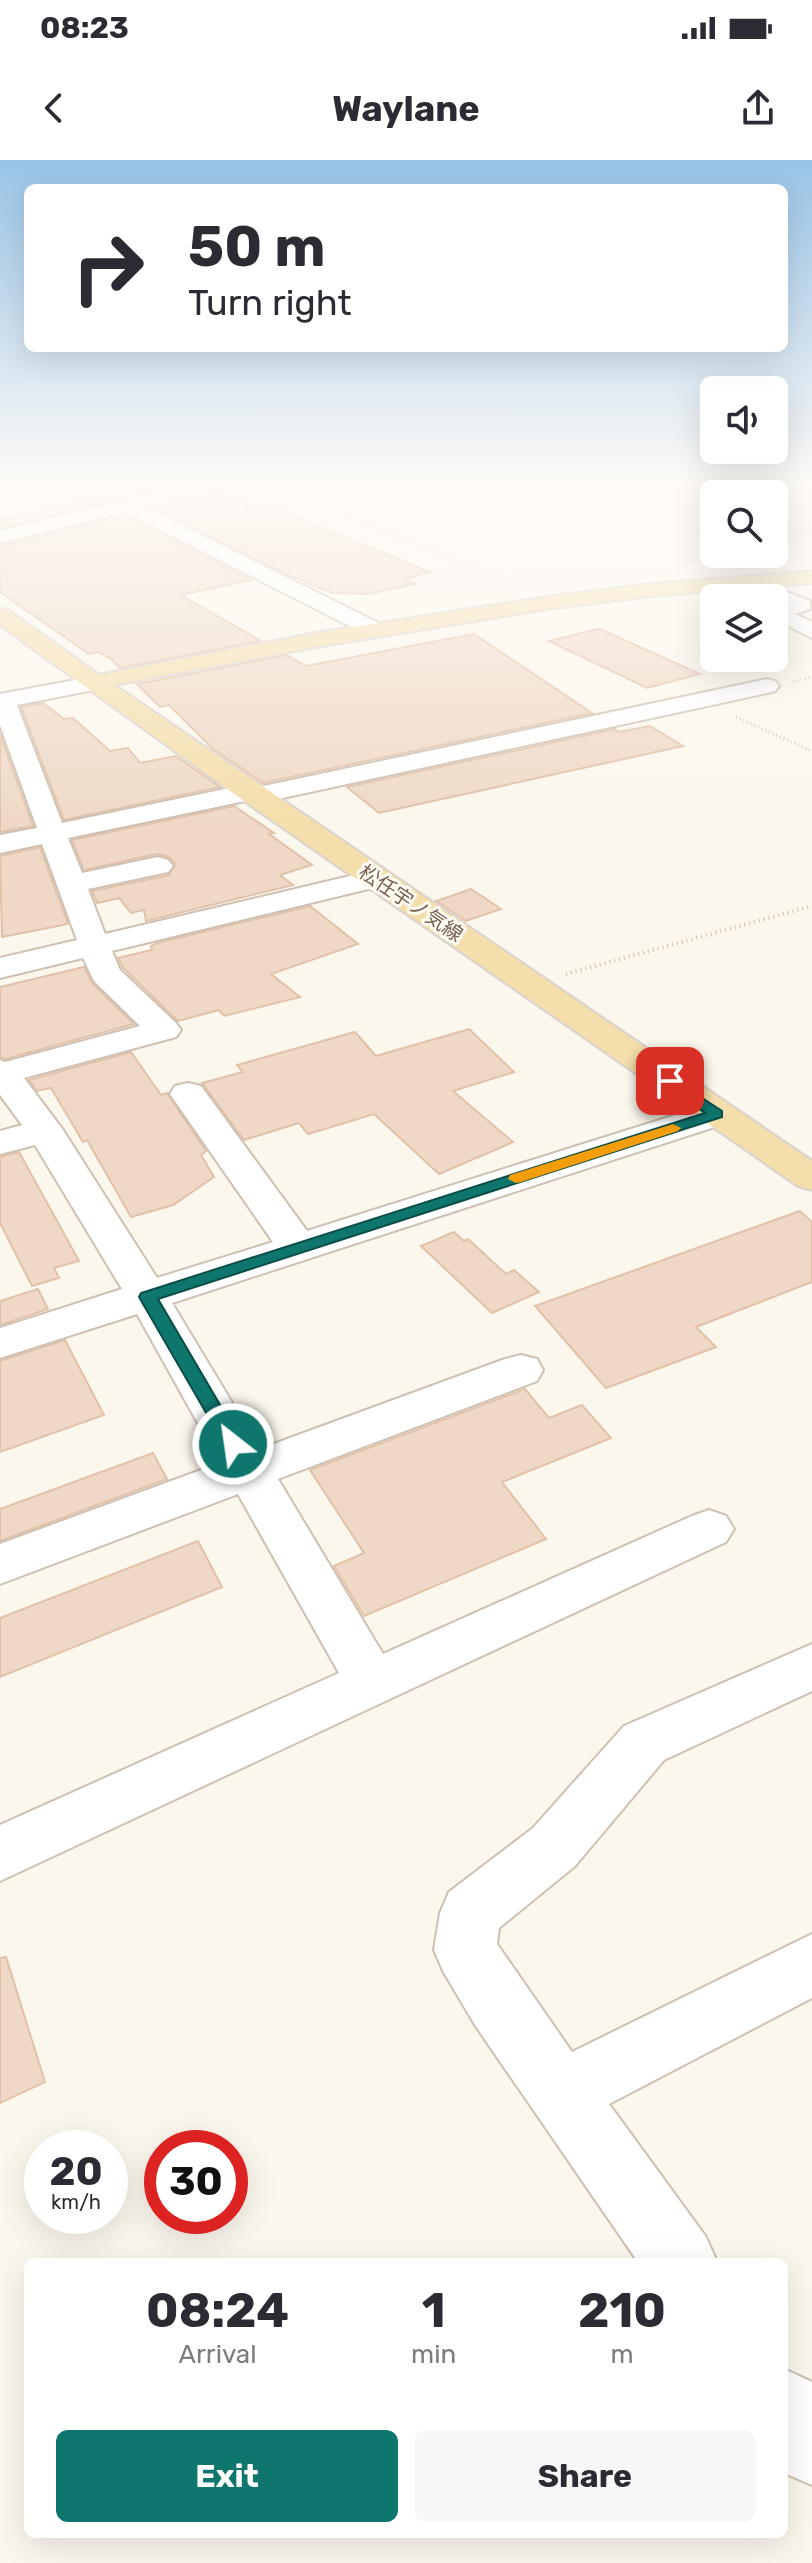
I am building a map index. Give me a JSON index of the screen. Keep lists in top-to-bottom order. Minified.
{"streets":{"main road":["松任宇ノ気線"]},"page":{"status":"08:23","header":"Waylane","turn":["50 m","Turn right"],"speed":"20 km/h","limit":"30","eta":["08:24","Arrival","1","min","210","m"],"buttons":["Exit","Share"]}}
